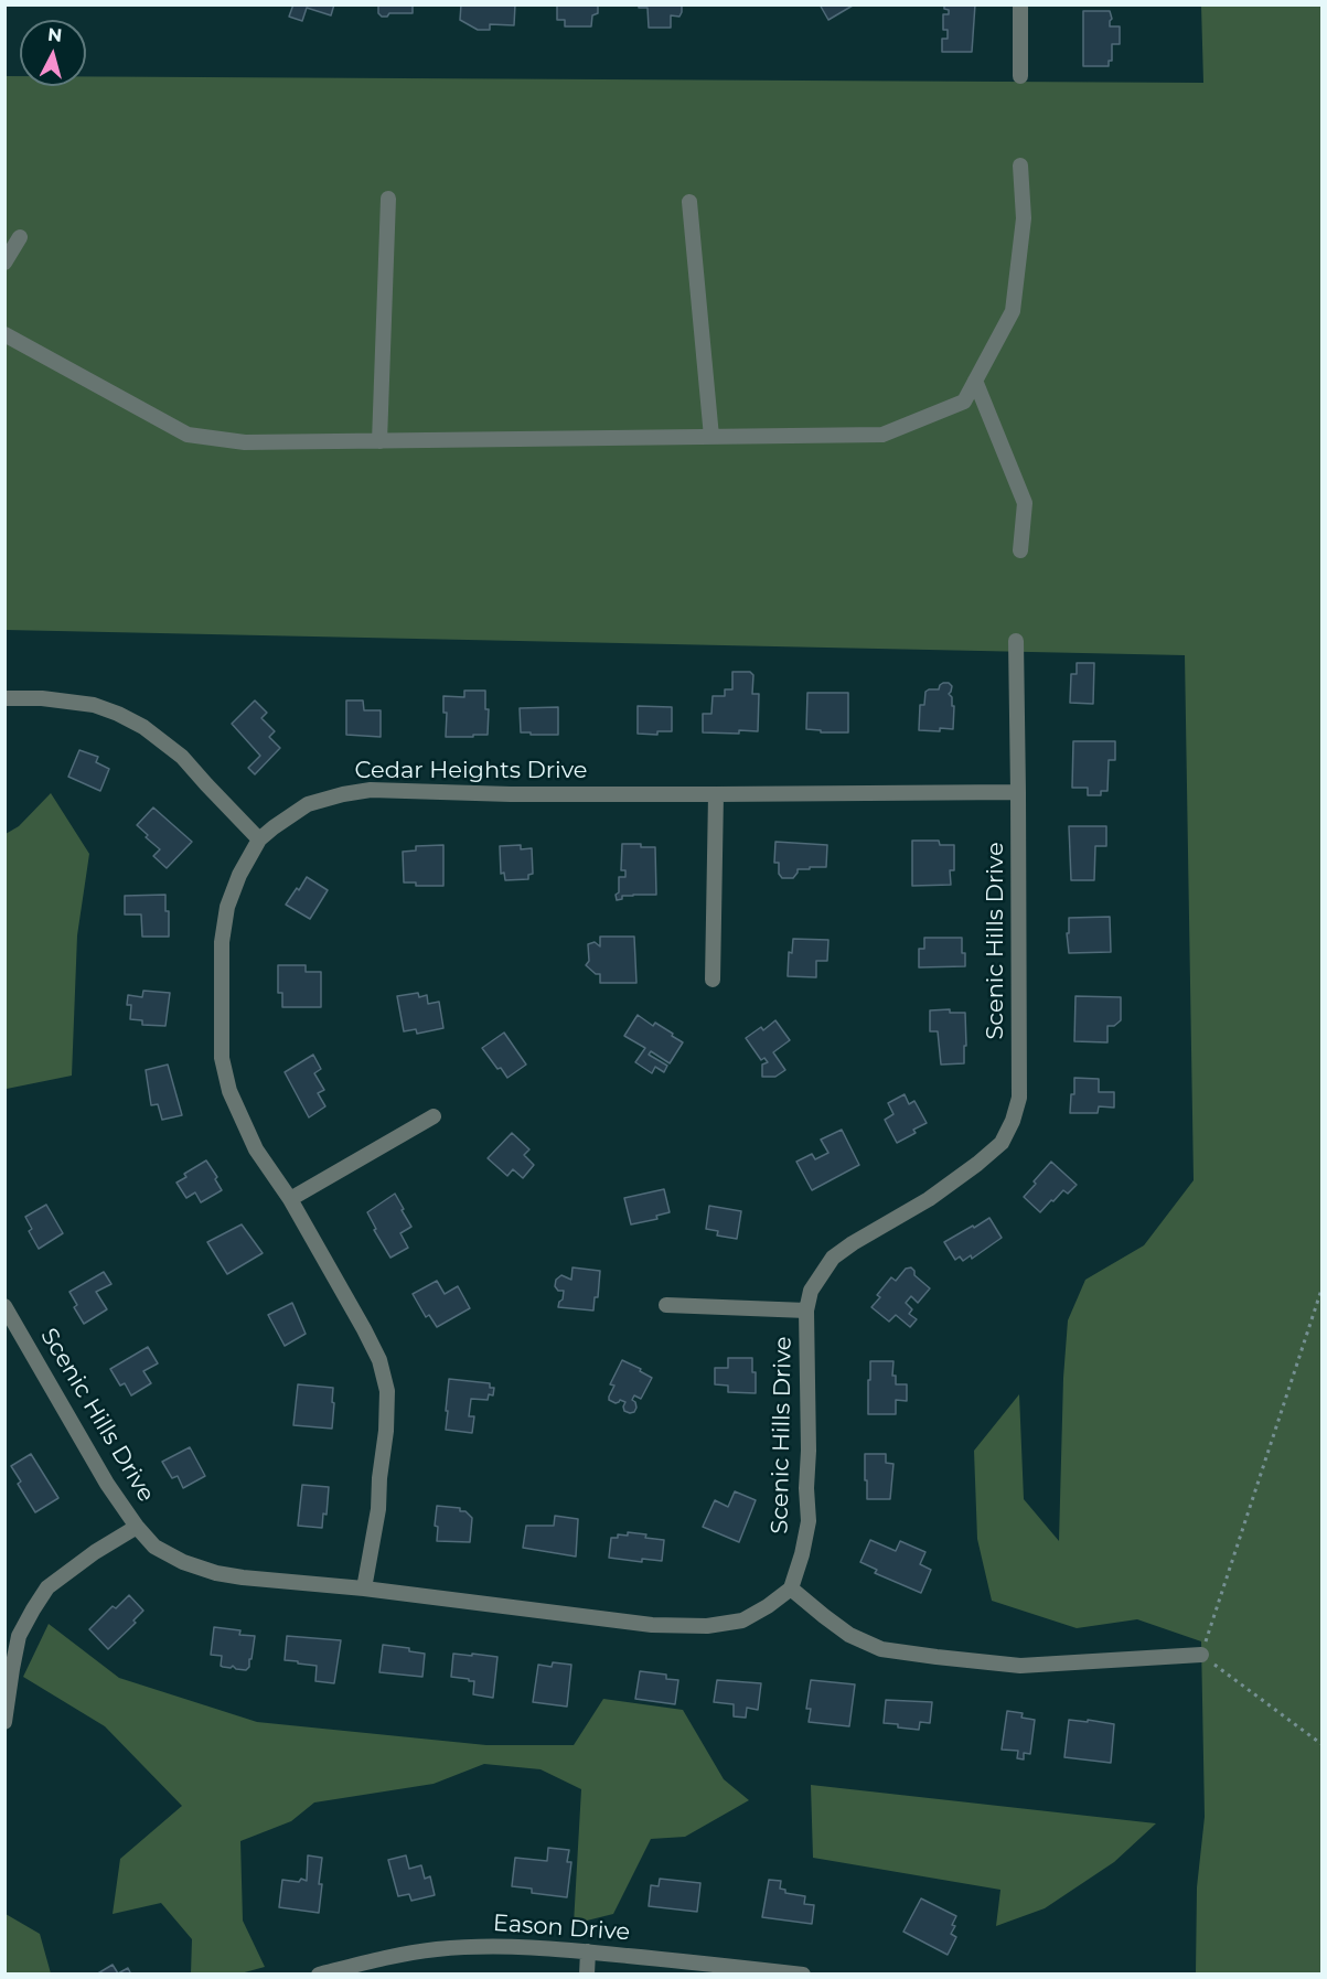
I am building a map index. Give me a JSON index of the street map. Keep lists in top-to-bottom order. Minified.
{"streets":{"street":["Cedar Heights Drive","Scenic Hills Drive","Eason Drive"]},"crossings":[["Cedar Heights Drive","Scenic Hills Drive"]],"north":"top"}
